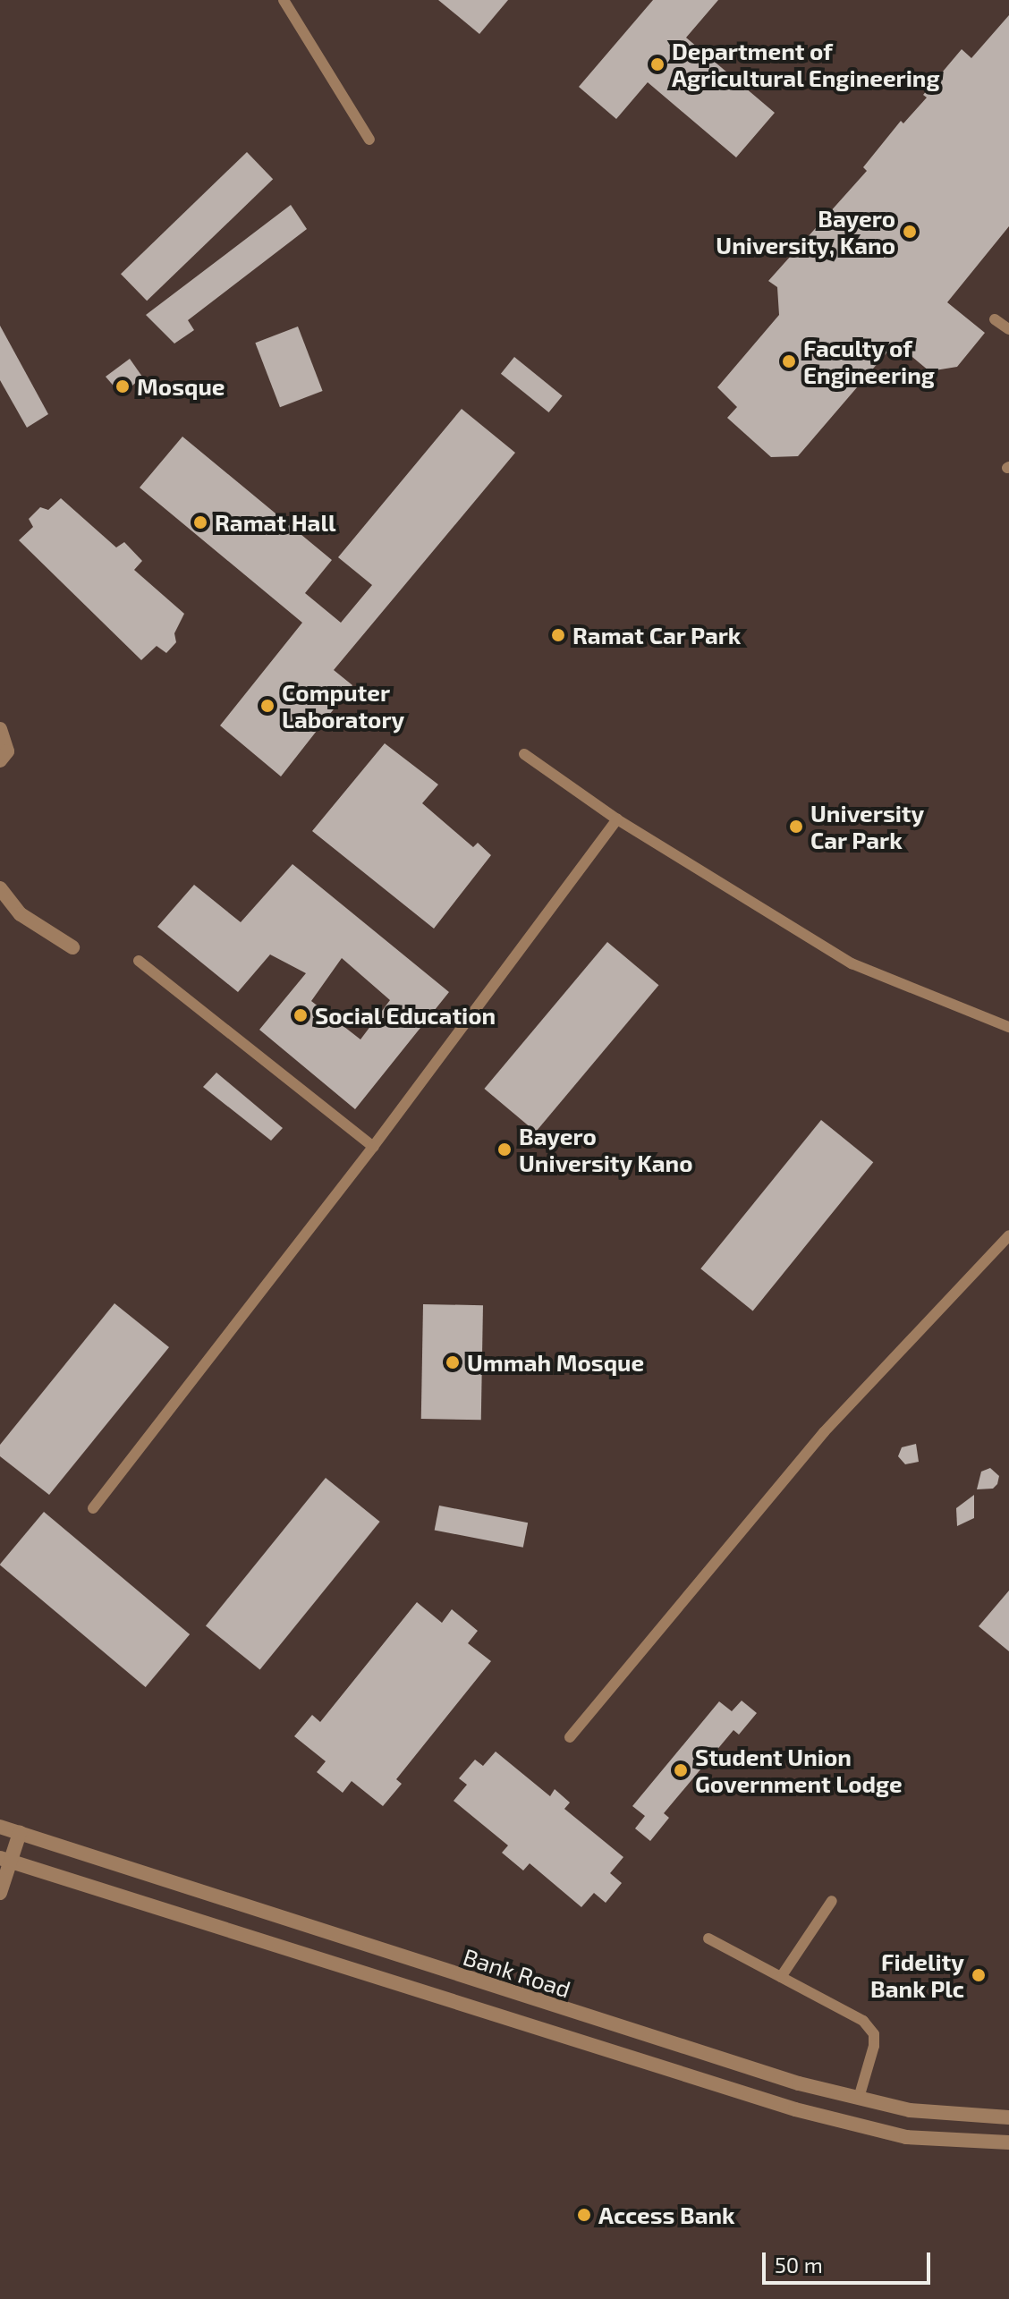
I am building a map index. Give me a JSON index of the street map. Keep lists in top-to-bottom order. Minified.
{"streets":{"street":["Bank Road"]},"places":["Department of Agricultural Engineering","Bayero University, Kano","Faculty of Engineering","Mosque","Ramat Hall","Ramat Car Park","Computer Laboratory","University Car Park","Social Education","Bayero University Kano","Ummah Mosque","Student Union Government Lodge","Fidelity Bank Plc","Access Bank"],"scale_bar":"50 m"}
